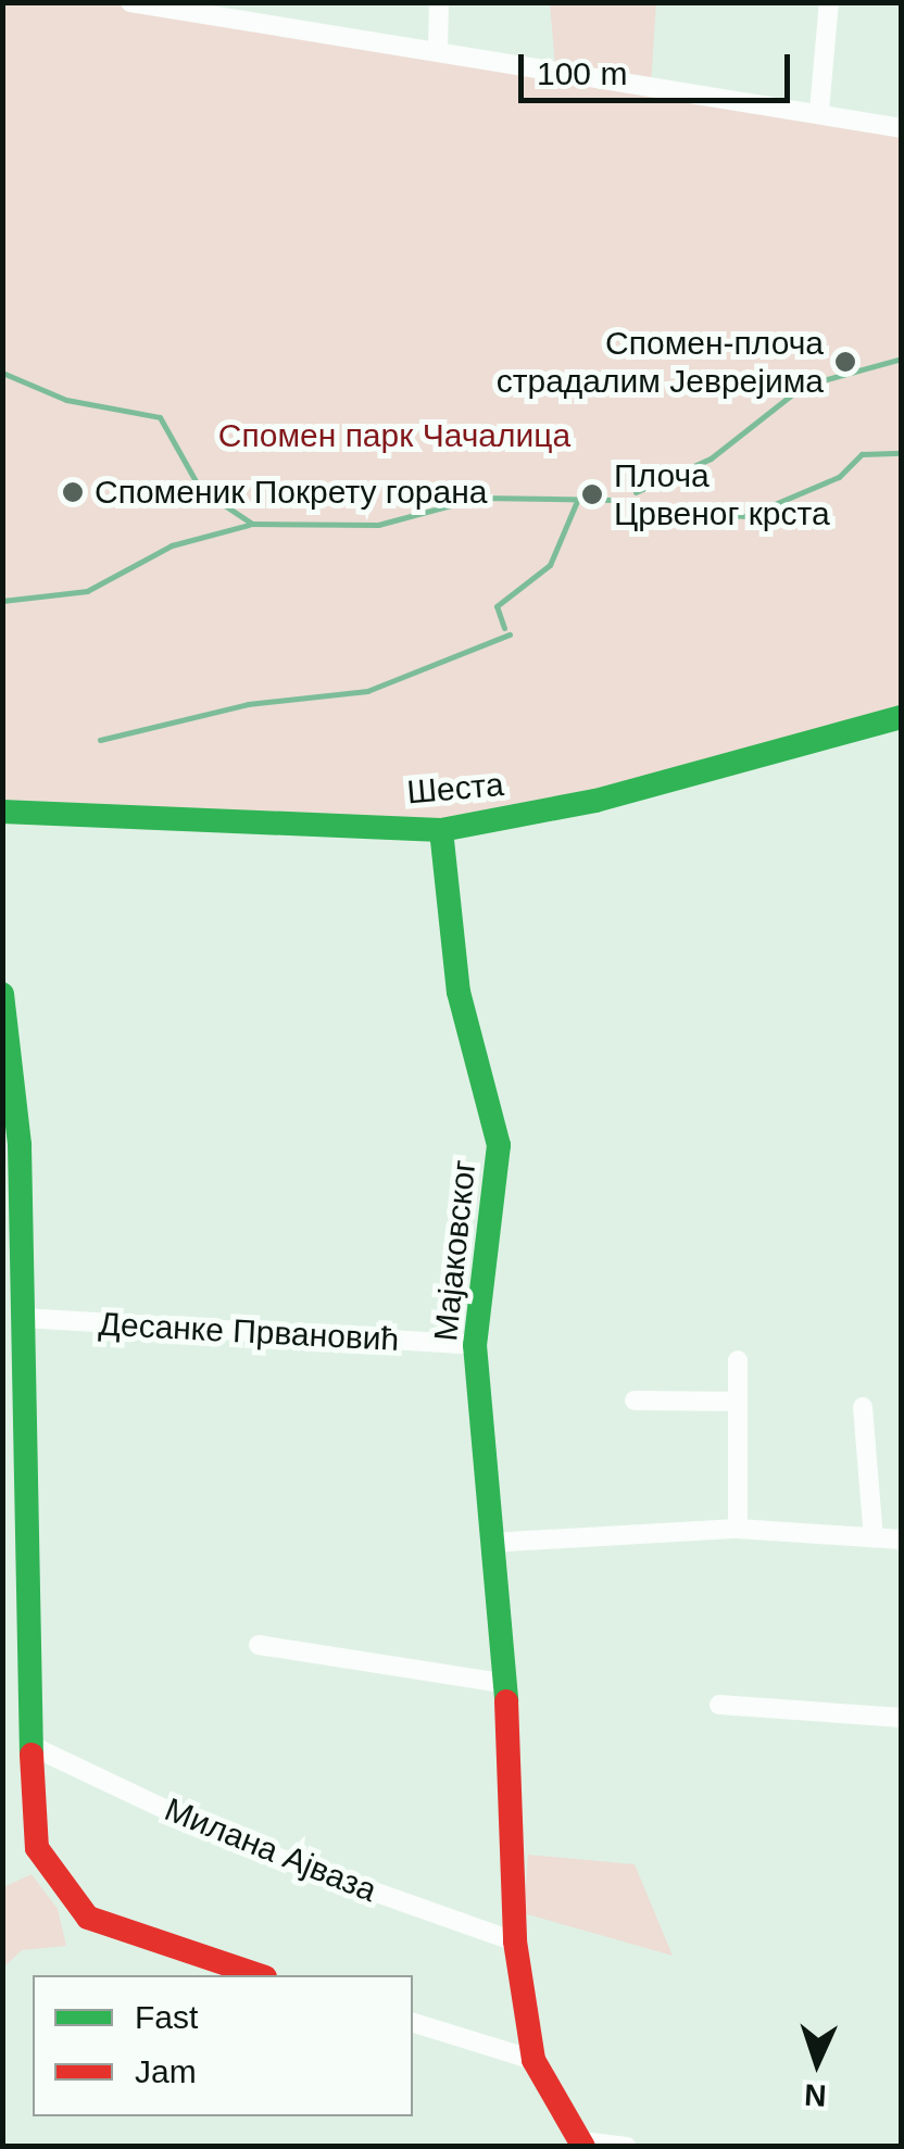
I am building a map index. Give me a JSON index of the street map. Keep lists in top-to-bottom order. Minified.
{"streets":{"street":["Шеста","Мајаковског","Десанке Првановић","Милана Ајваза"]},"crossings":[["Шеста","Мајаковског"],["Мајаковског","Десанке Првановић"],["Мајаковског","Милана Ајваза"]],"parks":["Спомен парк Чачалица"],"places":["Спомен-плоча страдалим Јеврејима","Споменик Покрету горана","Плоча Црвеног крста"],"legend":["Fast","Jam"],"scale_bar":"100 m","north":"bottom"}
